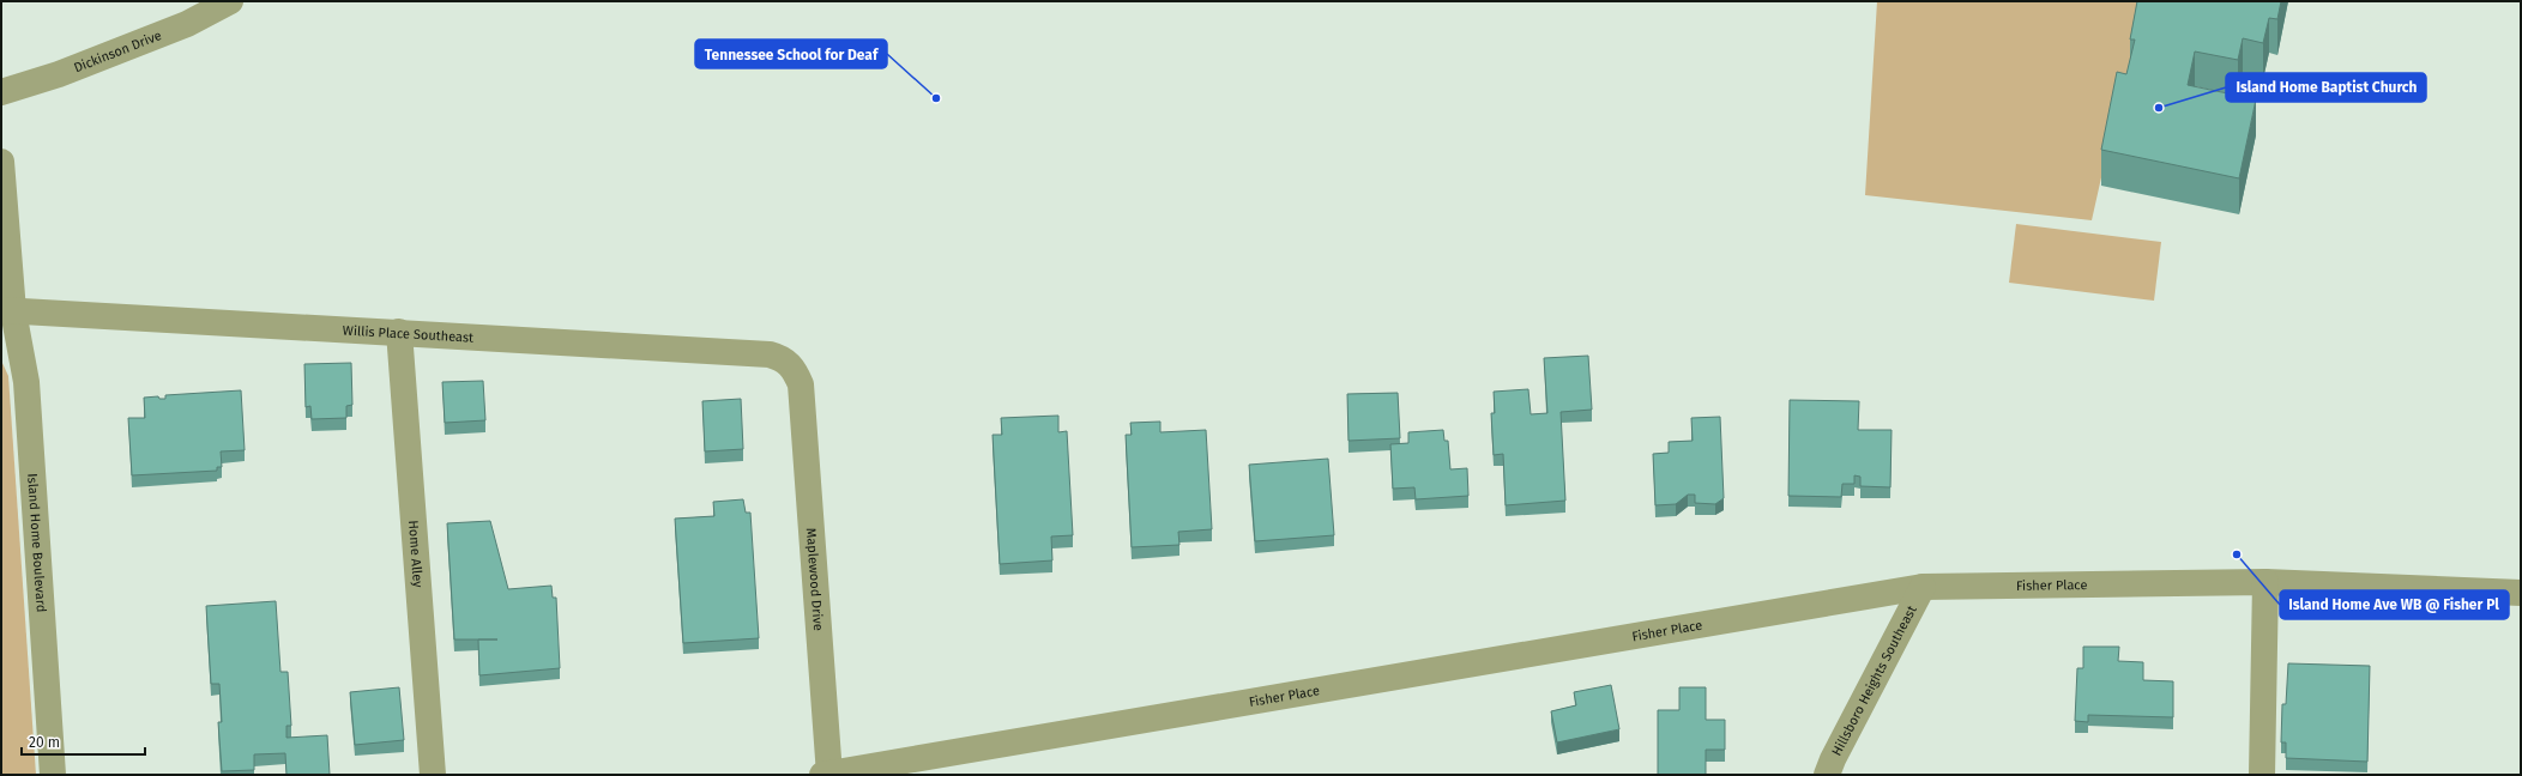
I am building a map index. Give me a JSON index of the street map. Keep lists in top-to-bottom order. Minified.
{"streets":{"street":["Dickinson Drive","Willis Place Southeast","Island Home Boulevard","Home Alley","Maplewood Drive","Fisher Place","Hillsboro Heights Southeast"]},"crossings":[["Willis Place Southeast","Island Home Boulevard"],["Willis Place Southeast","Home Alley"],["Willis Place Southeast","Maplewood Drive"],["Maplewood Drive","Fisher Place"],["Fisher Place","Hillsboro Heights Southeast"]],"places":["Tennessee School for Deaf","Island Home Baptist Church","Island Home Ave WB @ Fisher Pl"],"scale_bar":"20 m"}
